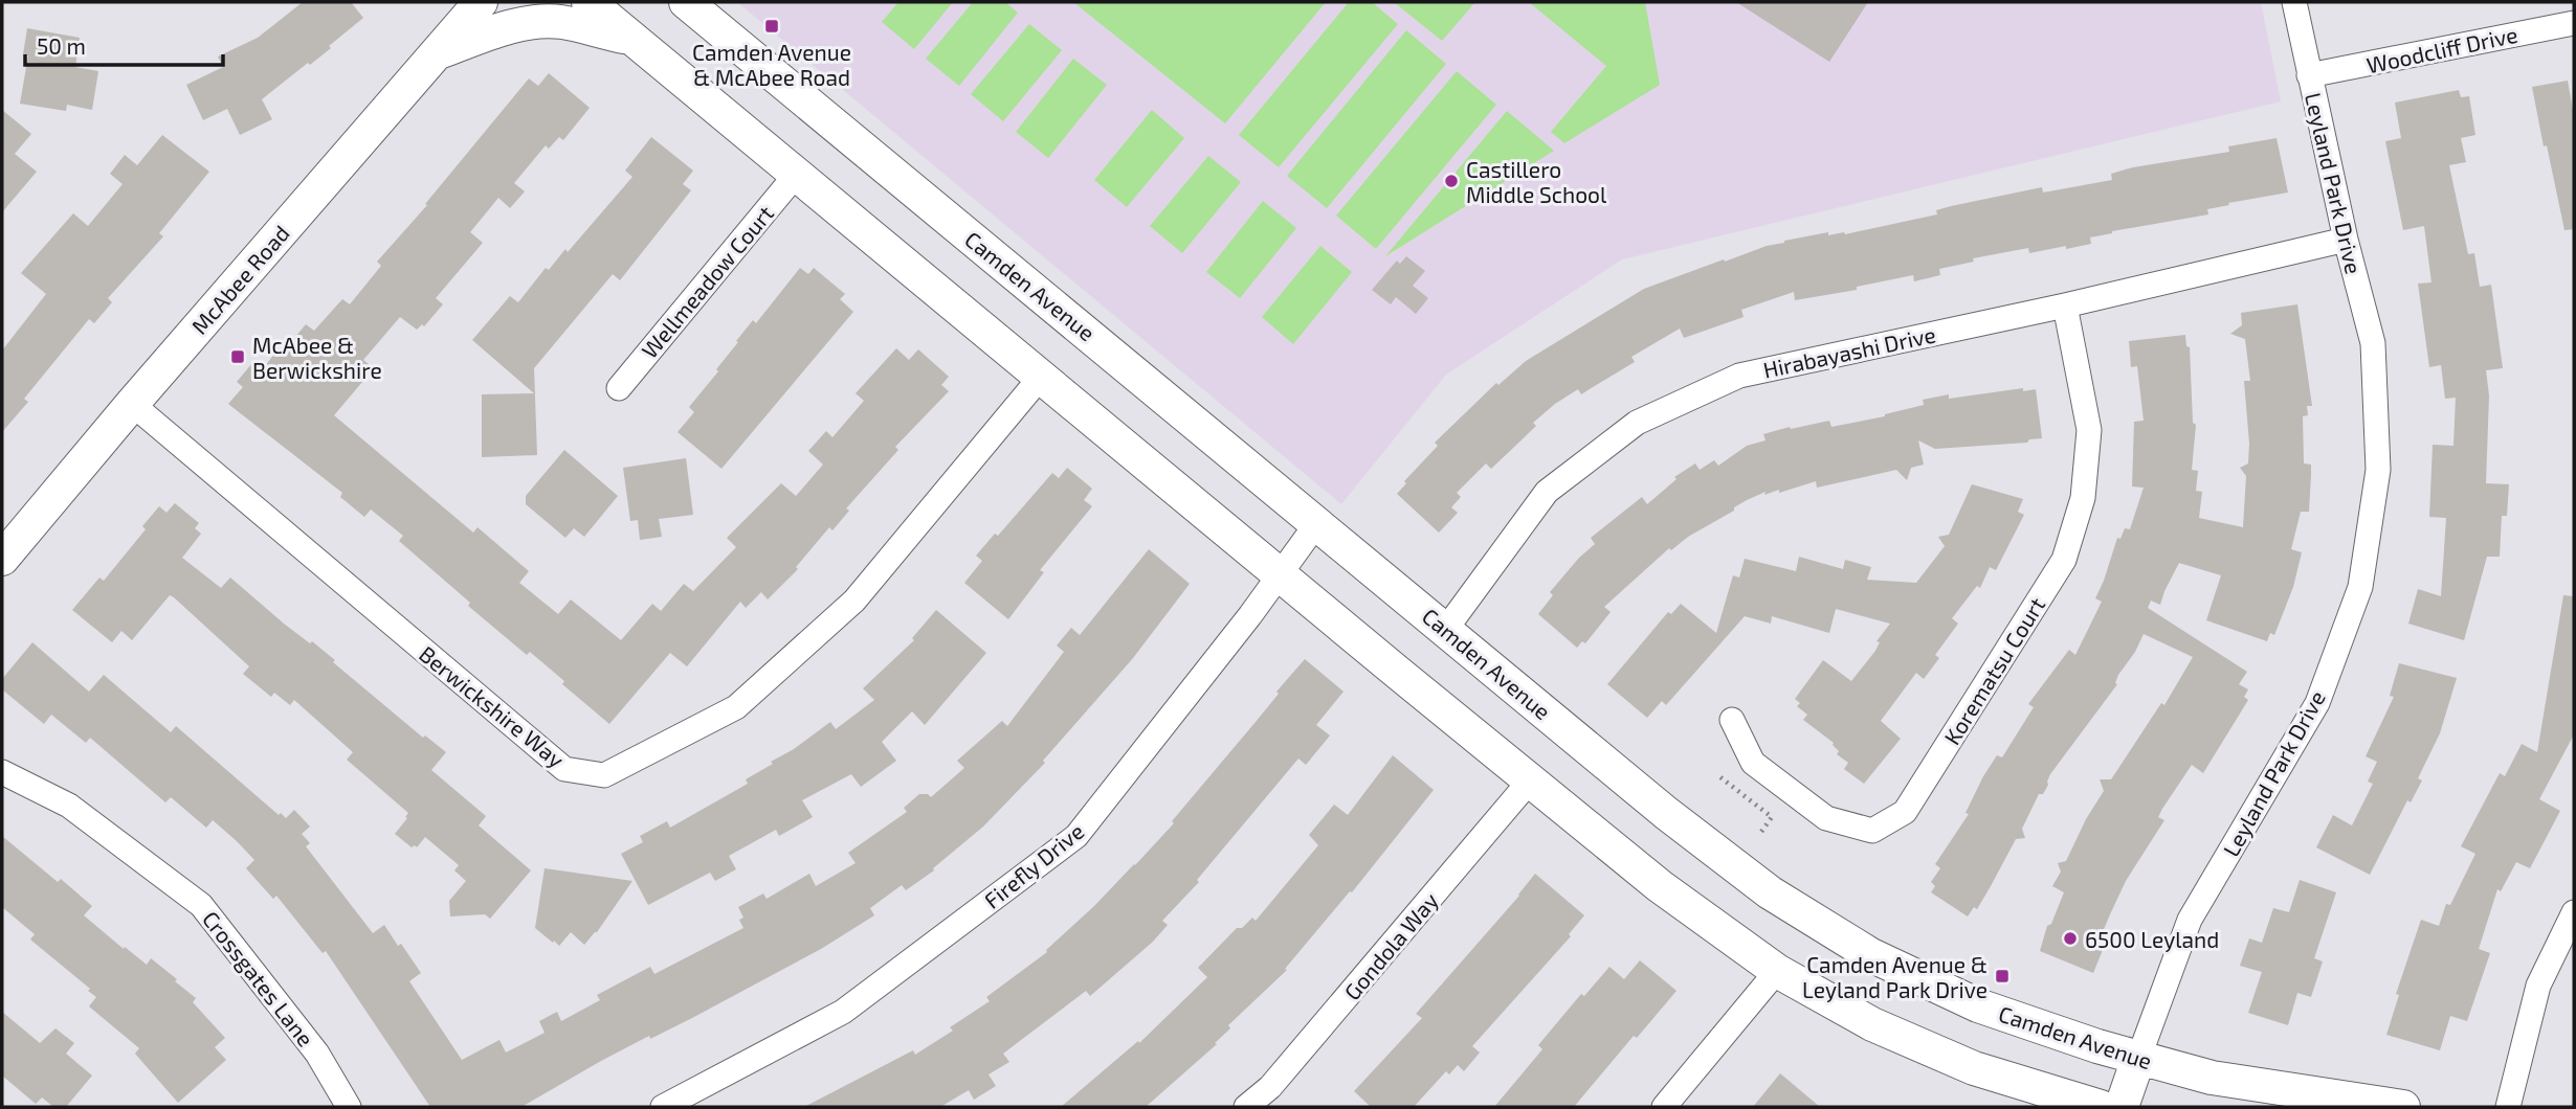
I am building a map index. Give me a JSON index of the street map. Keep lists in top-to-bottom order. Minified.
{"streets":{"main road":["McAbee Road","Camden Avenue"],"street":["Woodcliff Drive","Leyland Park Drive","Wellmeadow Court","Hirabayashi Drive","Korematsu Court","Berwickshire Way","Firefly Drive","Gondola Way","Crossgates Lane"]},"crossings":[["Woodcliff Drive","Leyland Park Drive"],["Leyland Park Drive","Camden Avenue"],["Leyland Park Drive","Hirabayashi Drive"],["McAbee Road","Berwickshire Way"],["Camden Avenue","Hirabayashi Drive"],["Camden Avenue","Firefly Drive"],["Hirabayashi Drive","Korematsu Court"]],"places":{"transit":["Camden Avenue & McAbee Road","McAbee & Berwickshire","Camden Avenue & Leyland Park Drive"],"other":["Castillero Middle School","6500 Leyland"]},"scale_bar":"50 m"}
